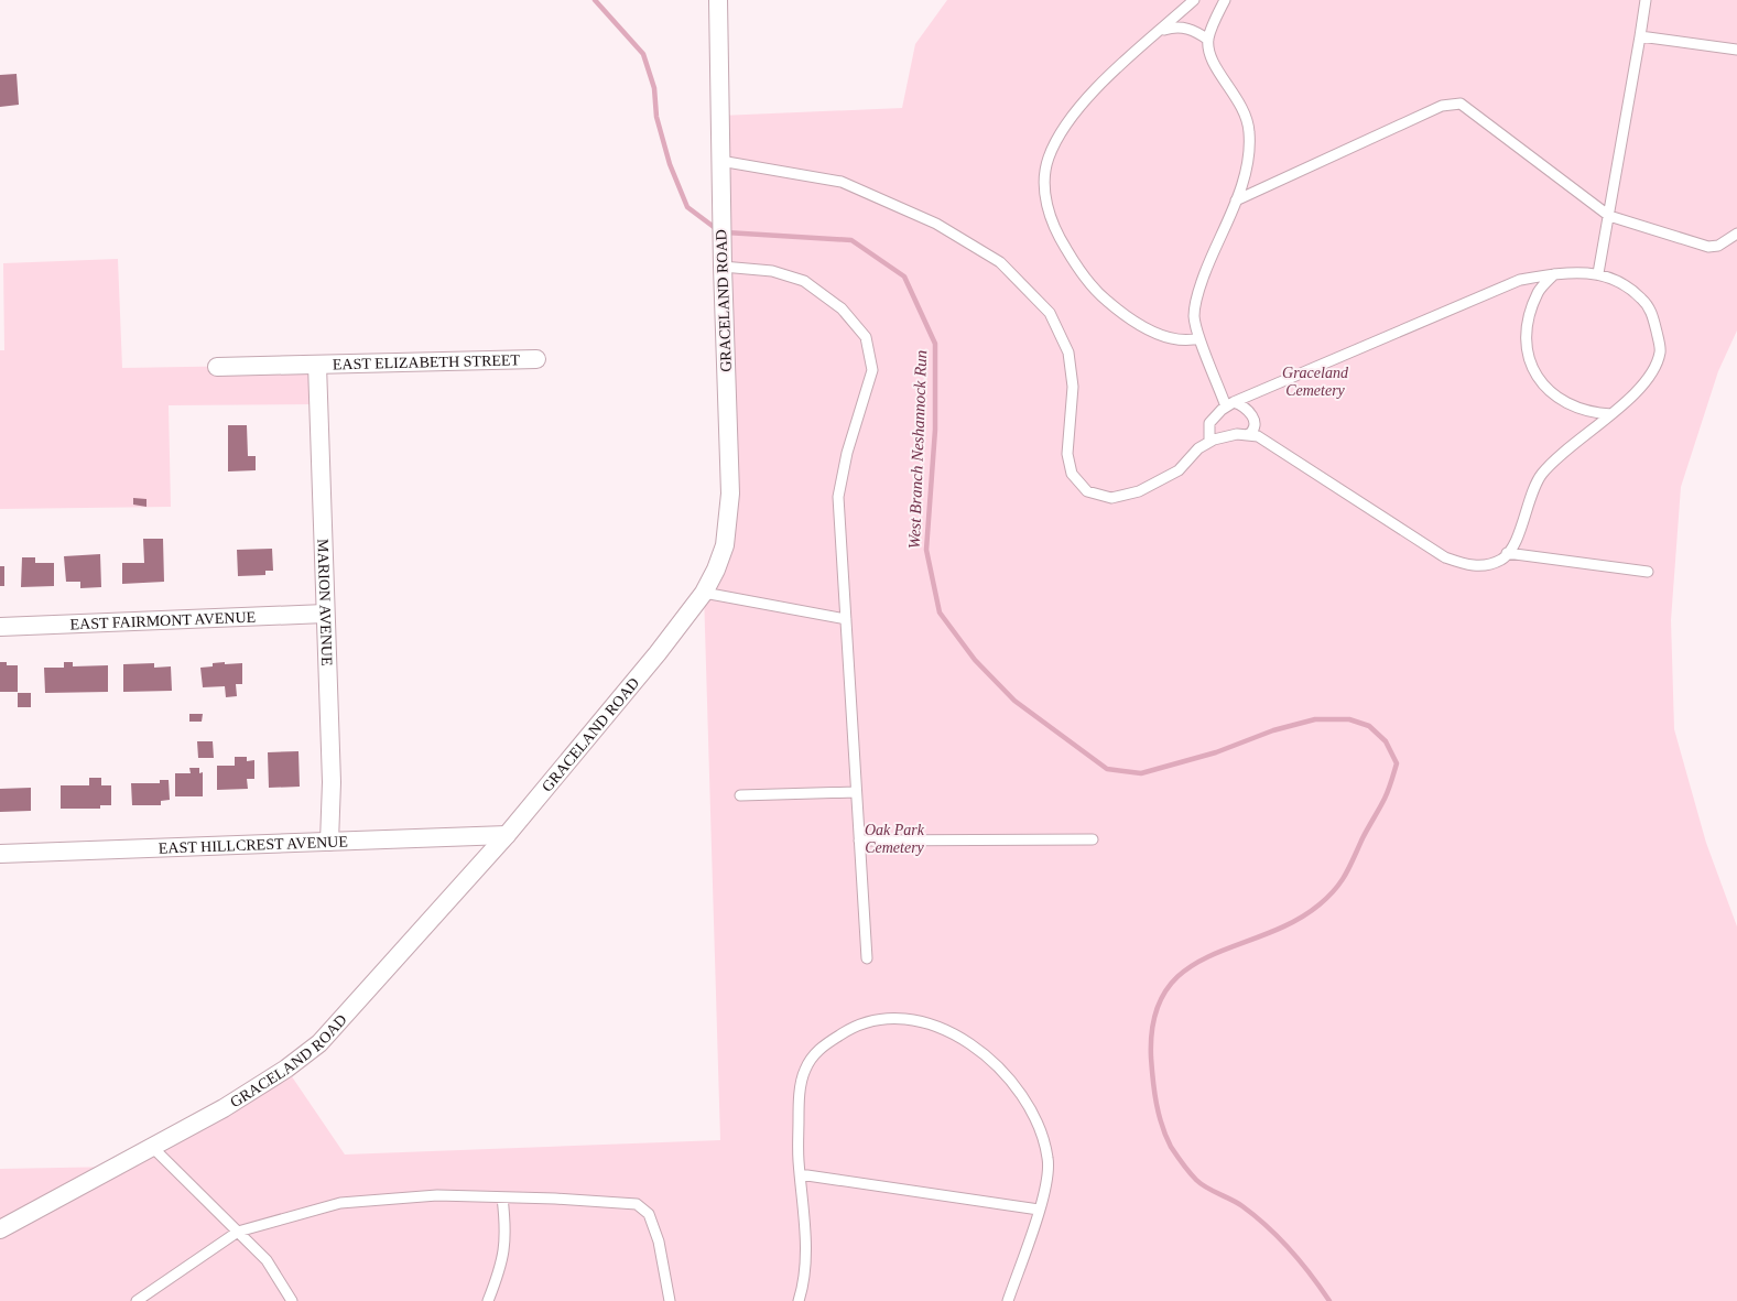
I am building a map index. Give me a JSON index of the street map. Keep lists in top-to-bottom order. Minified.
{"streets":{"street":["GRACELAND ROAD","EAST ELIZABETH STREET","MARION AVENUE","EAST FAIRMONT AVENUE","EAST HILLCREST AVENUE"]},"crossings":[["GRACELAND ROAD","EAST HILLCREST AVENUE"],["EAST ELIZABETH STREET","MARION AVENUE"],["MARION AVENUE","EAST FAIRMONT AVENUE"],["MARION AVENUE","EAST HILLCREST AVENUE"]],"water":["West Branch Neshannock Run"],"parks":["Graceland Cemetery","Oak Park Cemetery"]}
